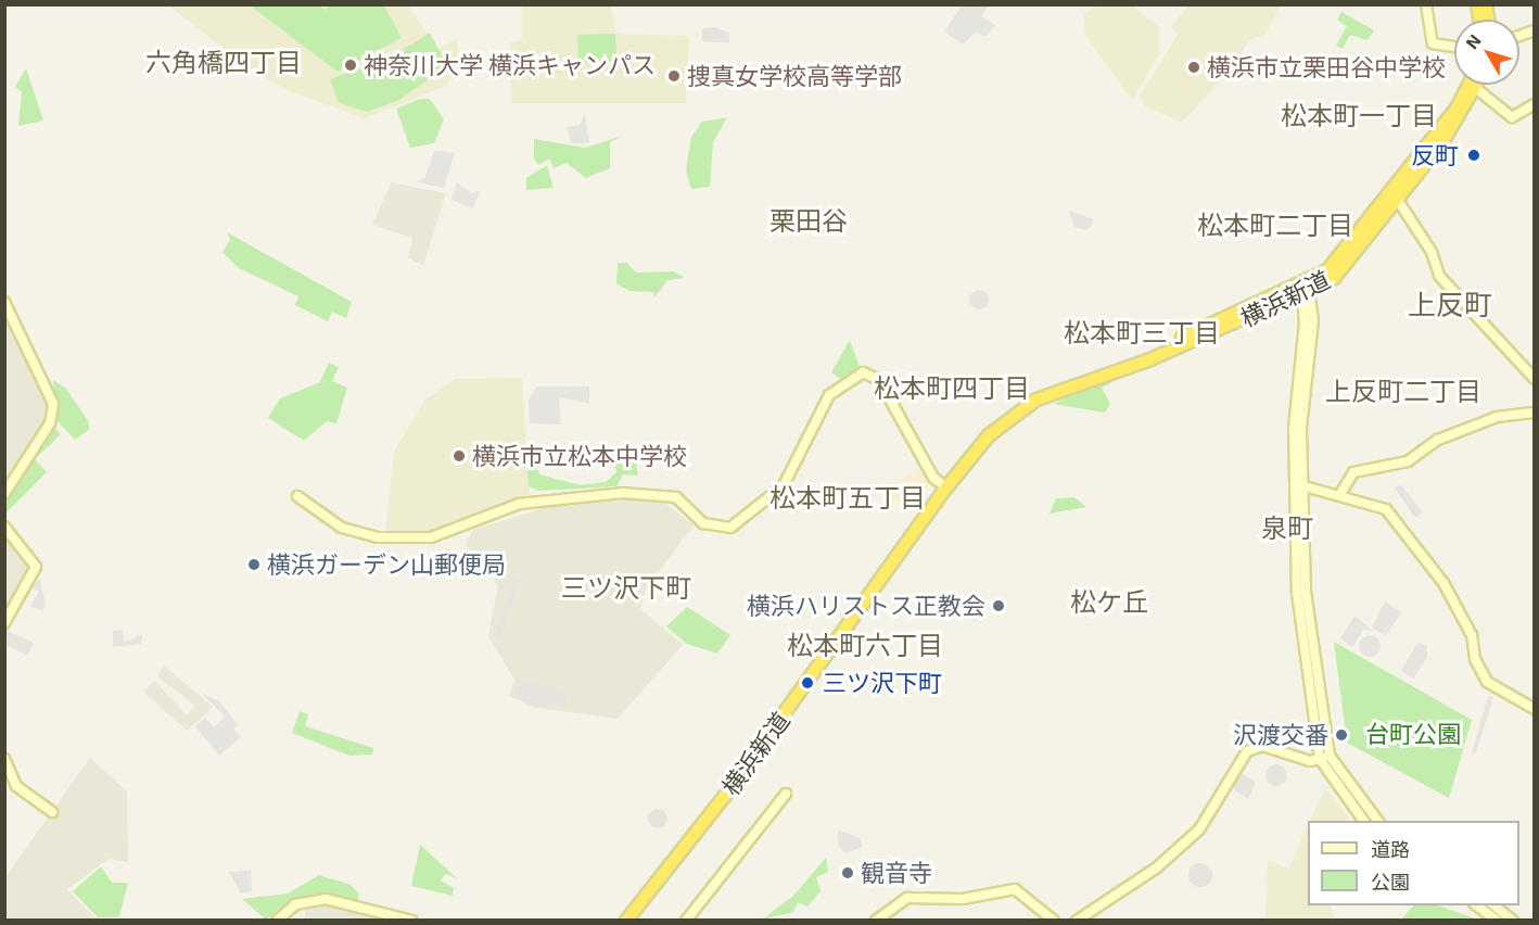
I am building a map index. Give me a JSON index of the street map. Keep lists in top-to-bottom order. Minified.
{"streets":{"highway":["横浜新道"]},"districts":["六角橋四丁目","松本町一丁目","栗田谷","松本町二丁目","上反町","松本町三丁目","松本町四丁目","上反町二丁目","松本町五丁目","泉町","三ツ沢下町","松ケ丘","松本町六丁目"],"parks":["台町公園"],"places":["神奈川大学 横浜キャンパス","横浜市立栗田谷中学校","捜真女学校高等学部","反町","横浜市立松本中学校","横浜ガーデン山郵便局","横浜ハリストス正教会","三ツ沢下町","沢渡交番","観音寺"],"legend":["道路","公園"],"north":"top left"}
